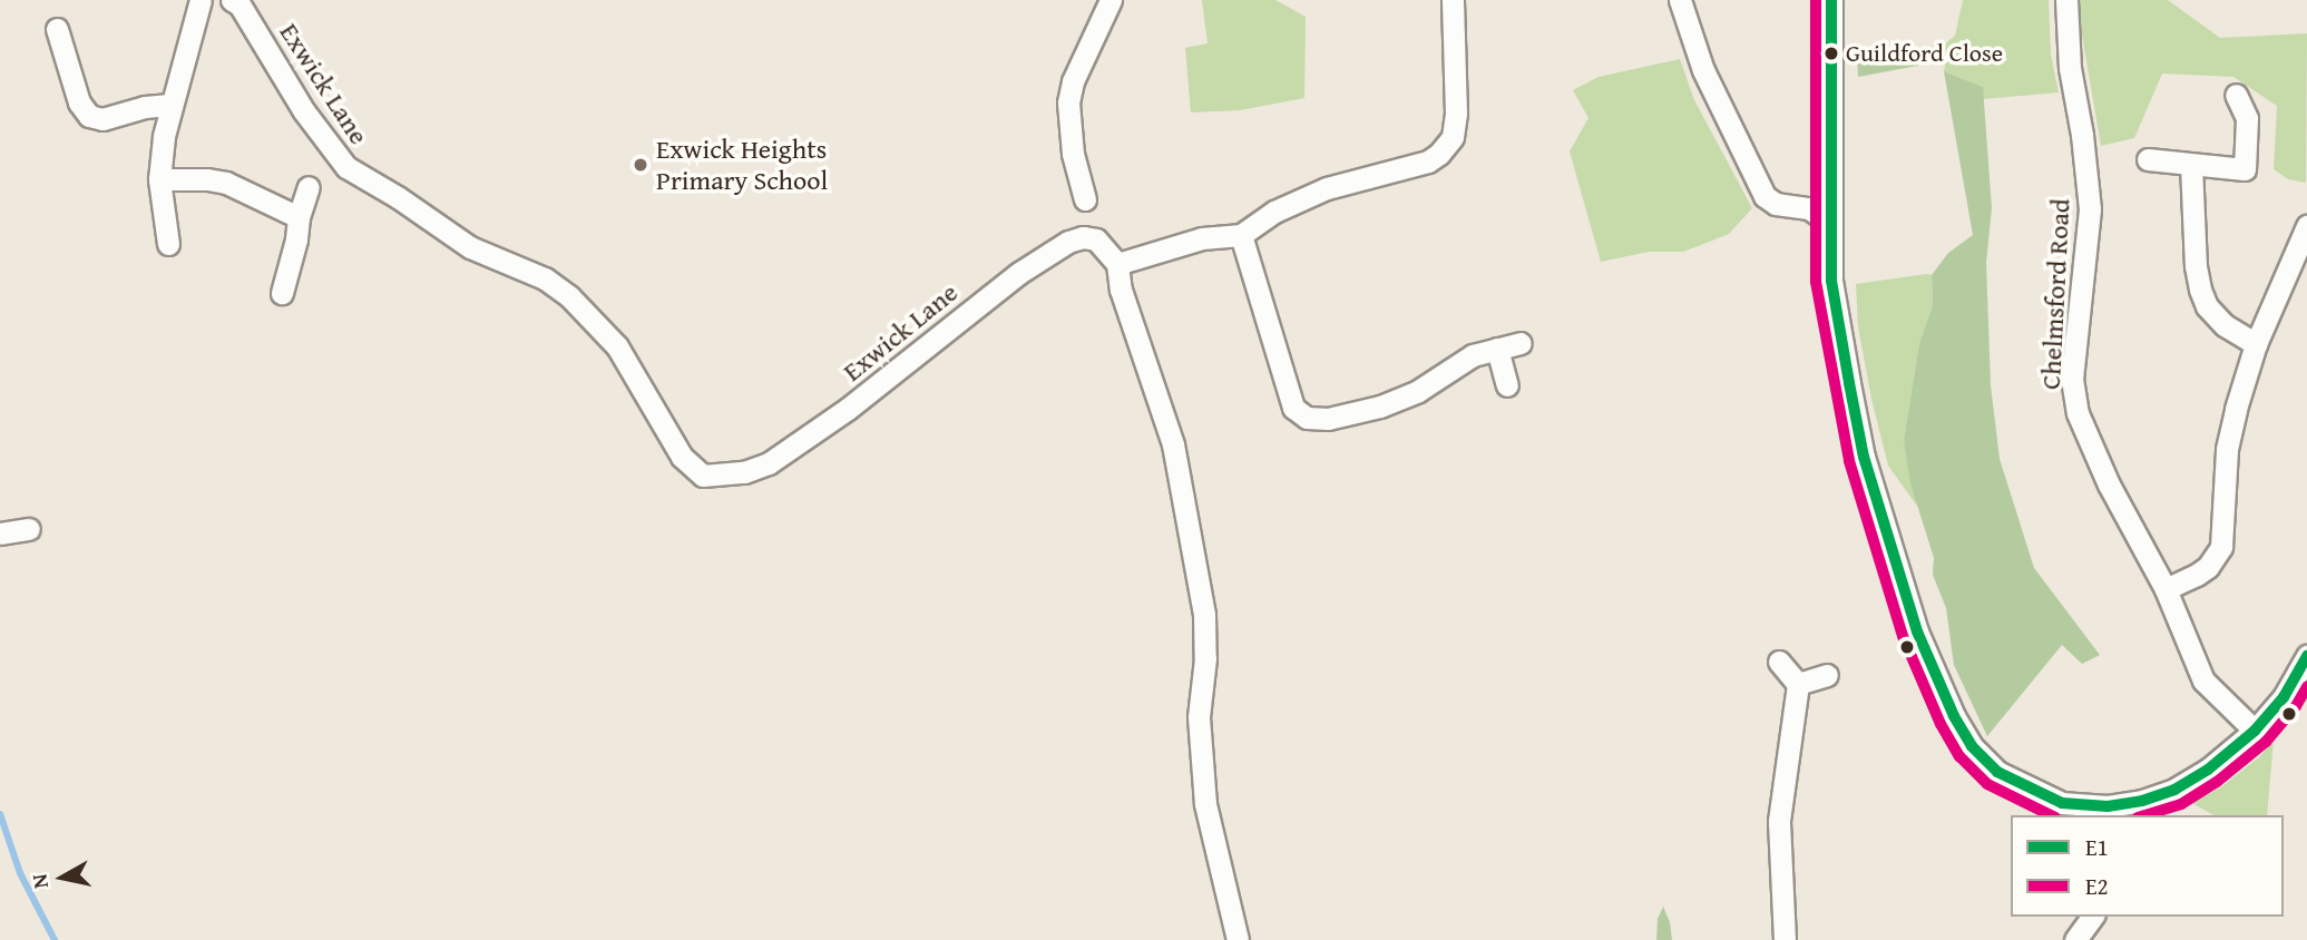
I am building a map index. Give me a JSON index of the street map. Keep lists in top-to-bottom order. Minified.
{"streets":{"street":["Exwick Lane","Chelmsford Road"]},"places":["Guildford Close","Exwick Heights Primary School"],"lines":["transit line E1","transit line E2"],"legend":["E1","E2"],"north":"left"}
